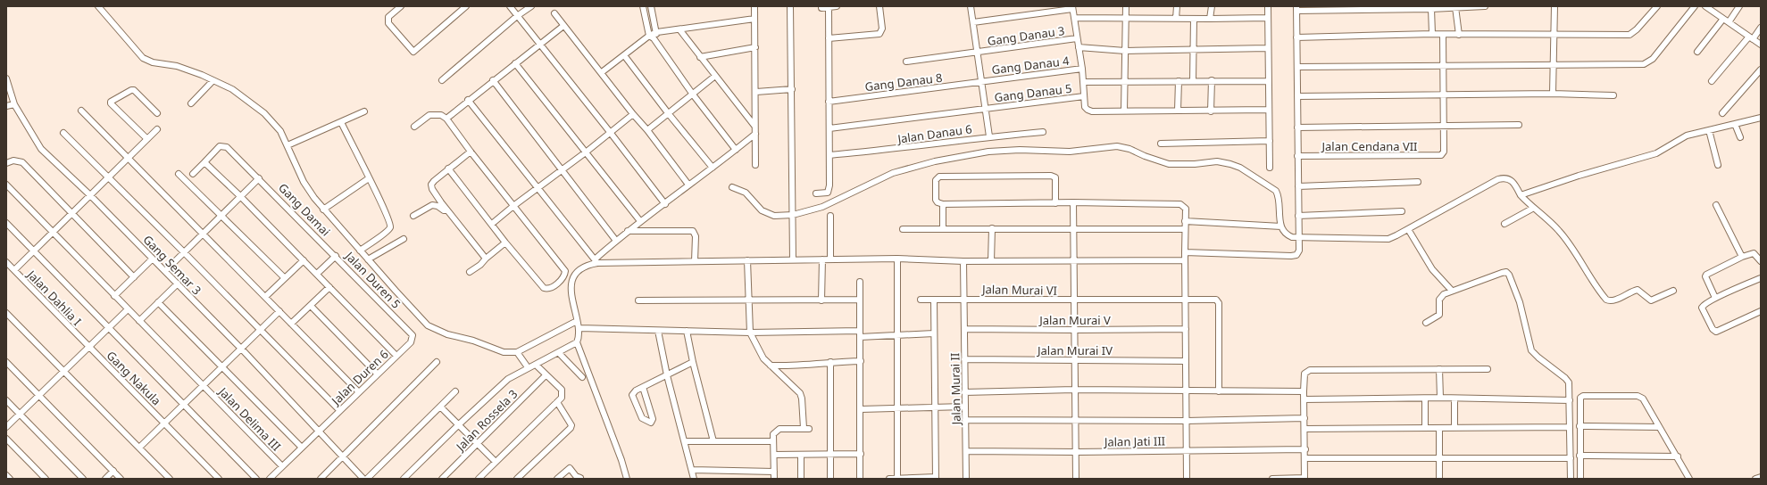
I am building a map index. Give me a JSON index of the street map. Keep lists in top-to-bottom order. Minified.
{"streets":{"street":["Gang Danau 3","Gang Danau 4","Gang Danau 8","Gang Danau 5","Jalan Danau 6","Jalan Cendana VII","Gang Damai","Gang Semar 3","Jalan Duren 5","Jalan Murai VI","Jalan Dahlia I","Jalan Murai V","Jalan Murai IV","Jalan Duren 6","Gang Nakula","Jalan Murai II","Jalan Delima III","Jalan Rossela 3","Jalan Jati III"]},"crossings":[["Gang Danau 4","Gang Danau 8"],["Gang Damai","Jalan Duren 5"],["Gang Semar 3","Jalan Duren 6"],["Jalan Duren 5","Jalan Duren 6"],["Jalan Murai VI","Jalan Murai II"],["Jalan Dahlia I","Gang Nakula"],["Jalan Murai V","Jalan Murai II"],["Jalan Murai IV","Jalan Murai II"],["Jalan Duren 6","Jalan Delima III"],["Jalan Murai II","Jalan Jati III"]]}
